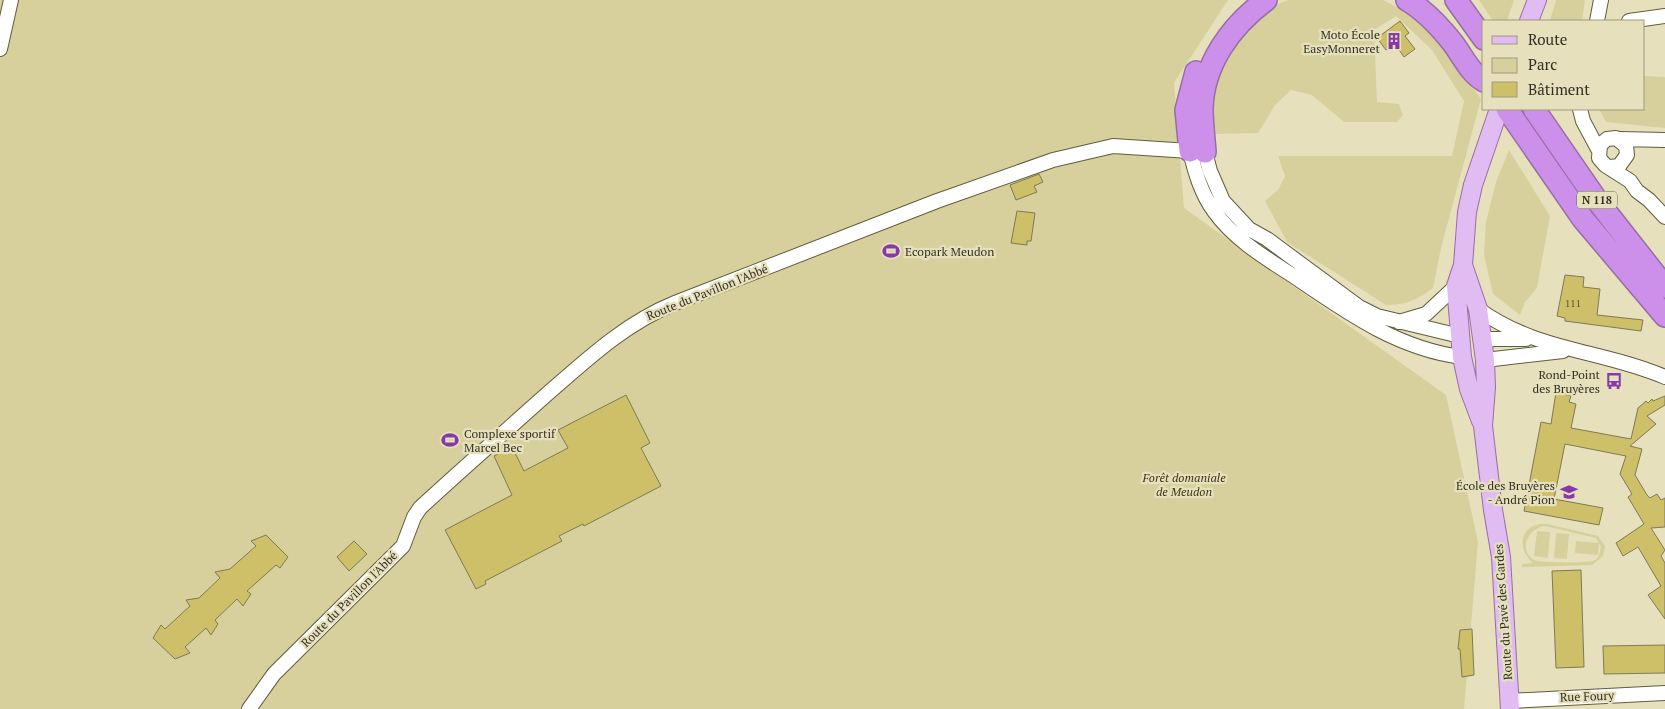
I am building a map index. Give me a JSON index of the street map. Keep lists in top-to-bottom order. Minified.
{"streets":{"highway":["N 118"],"main road":["Route du Pavé des Gardes"],"street":["Route du Pavillon l'Abbé","Rue Foury"]},"crossings":[["Route du Pavé des Gardes","Rue Foury"]],"parks":["Forêt domaniale de Meudon"],"places":{"building":["Moto École EasyMonneret"],"sports":["Ecopark Meudon","Complexe sportif Marcel Bec"],"bus stop":["Rond-Point des Bruyères"],"school or university":["École des Bruyères - André Pion"]},"house_numbers":["111"],"legend":["Route","Parc","Bâtiment"]}
